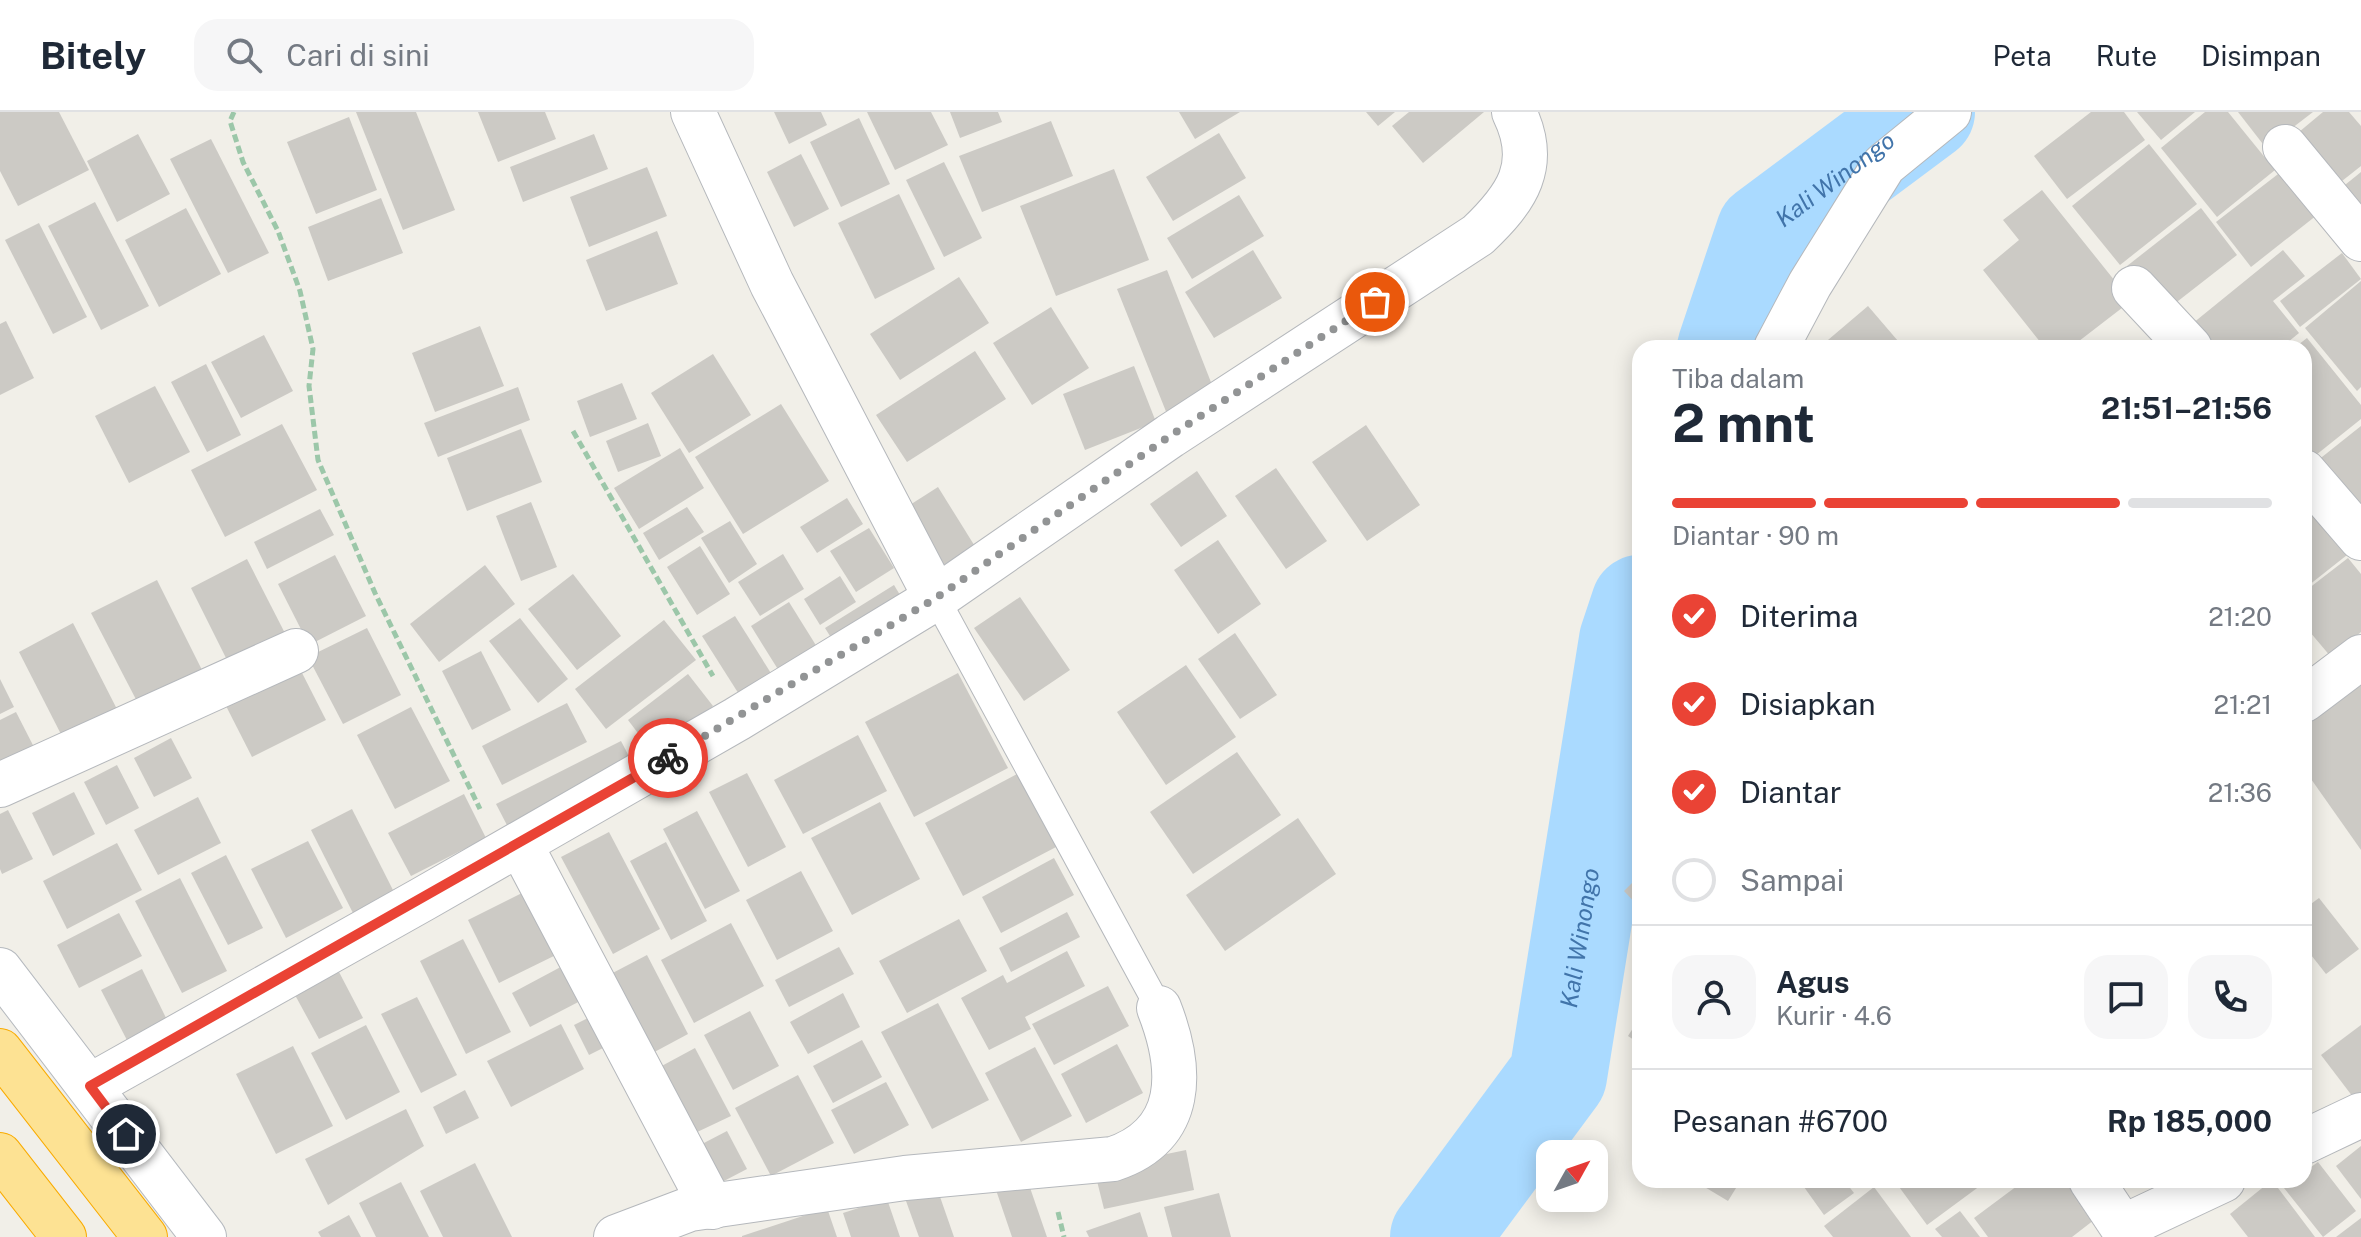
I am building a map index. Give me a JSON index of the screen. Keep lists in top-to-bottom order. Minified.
{"water":["Kali Winongo"],"north":"top right","page":{"header":"Bitely","search":"Cari di sini","nav":["Peta","Rute","Disimpan"],"heading":["2 mnt","Tiba dalam","21:51–21:56"],"panel":["Agus","Kurir · 4.6","Pesanan #6700","Rp 185,000"],"bar":"Diantar · 90 m","list":[["Diterima","21:20"],["Disiapkan","21:21"],["Diantar","21:36"],"Sampai"]}}
